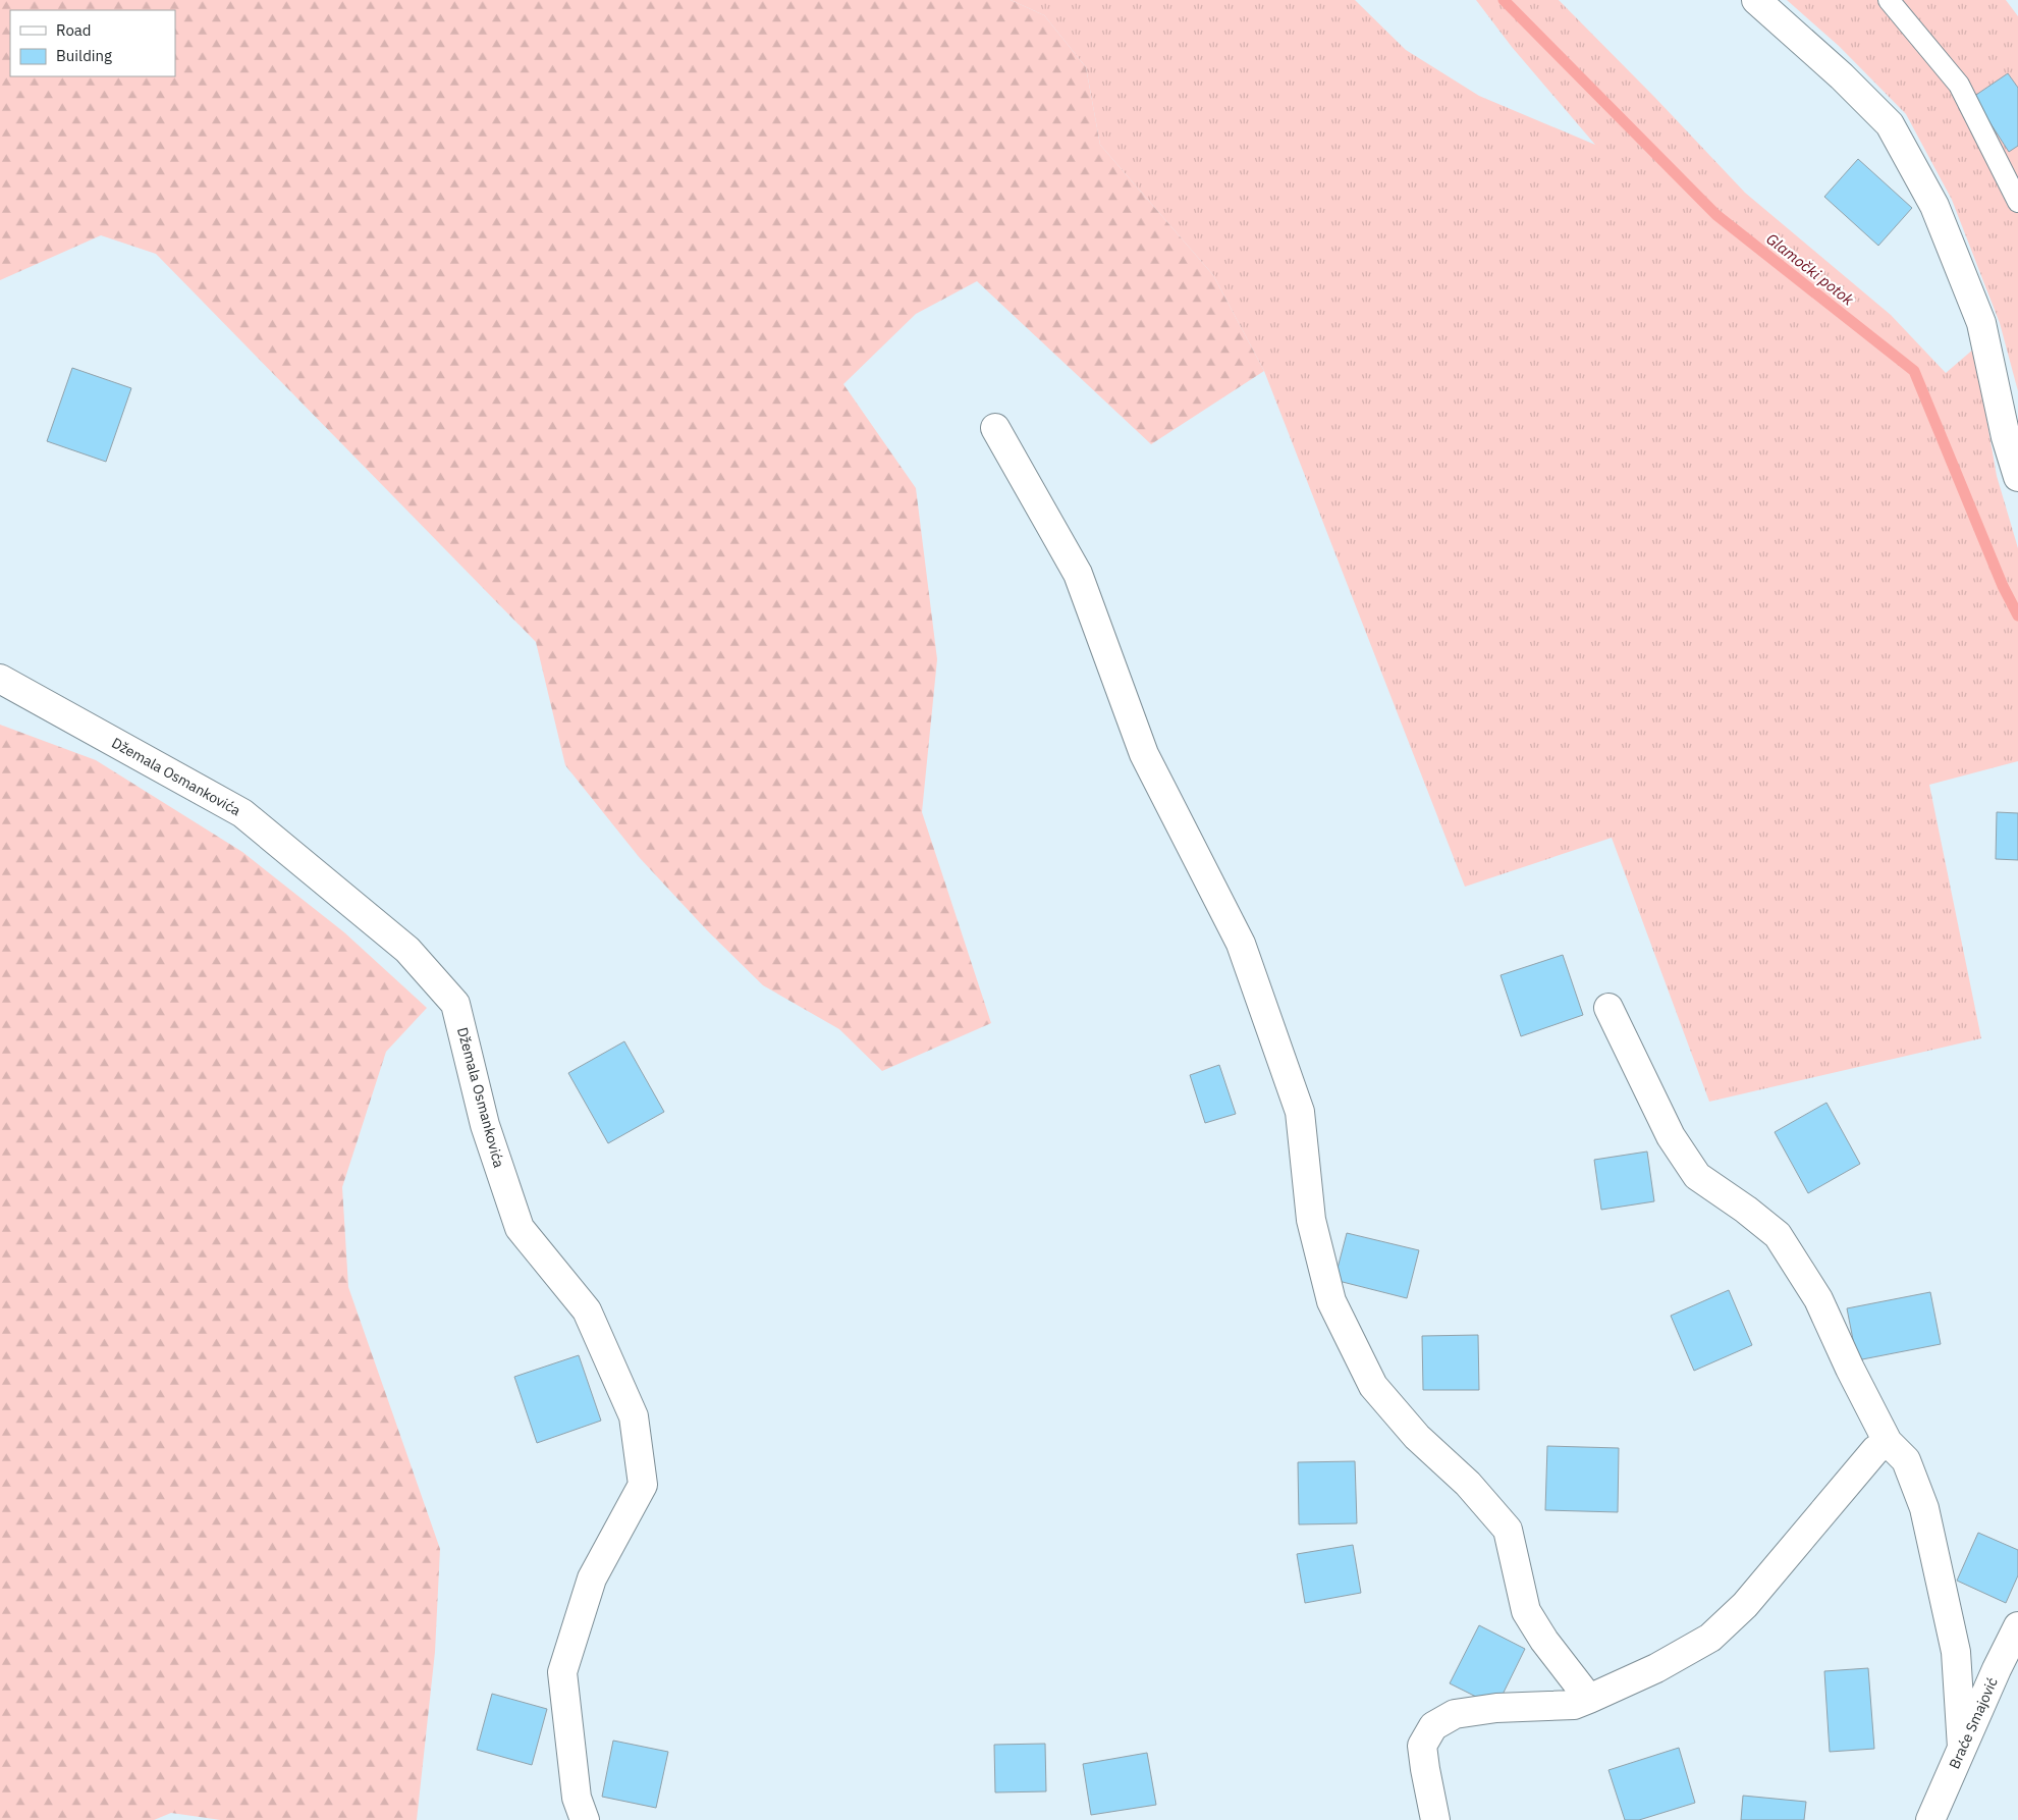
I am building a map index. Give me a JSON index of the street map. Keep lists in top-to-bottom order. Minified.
{"streets":{"street":["Džemala Osmankovića","Braće Smajović"]},"water":["Glamočki potok"],"legend":["Road","Building"]}
